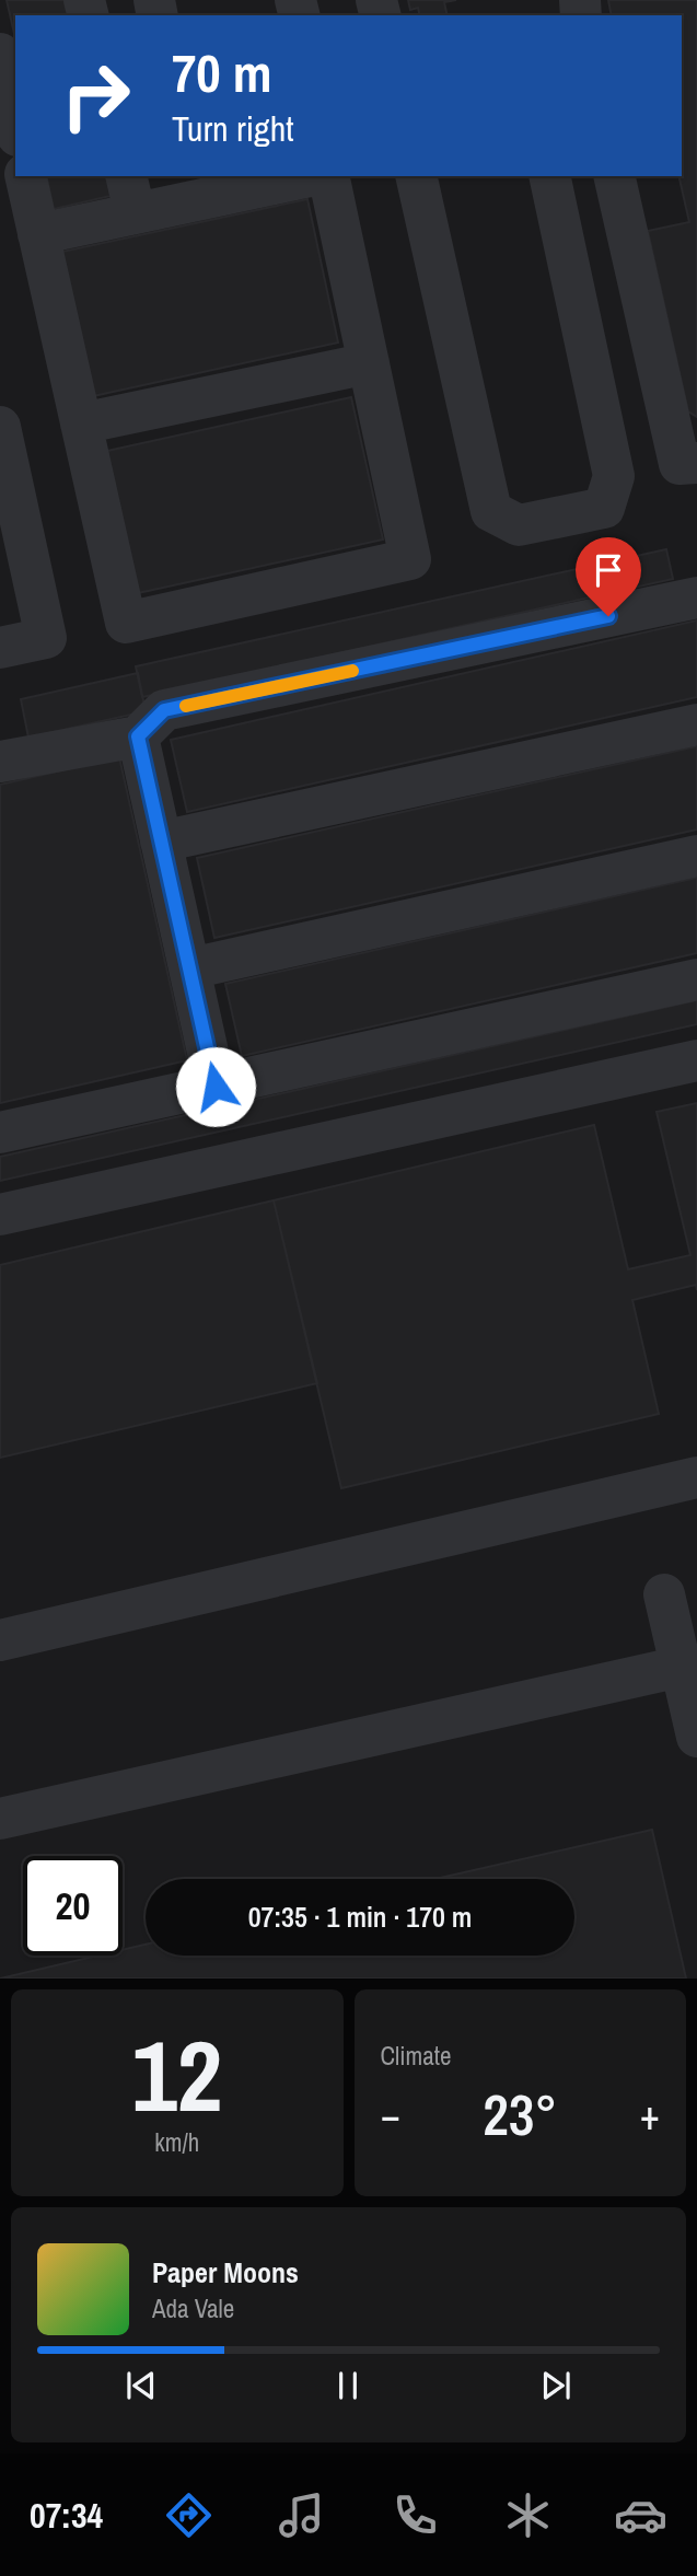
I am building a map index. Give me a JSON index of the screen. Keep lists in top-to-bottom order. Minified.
{"page":{"turn":["70 m","Turn right"],"limit":"20","trip":"07:35 · 1 min · 170 m","tile":[["12","km/h"],"Climate"],"heat":["−","23°","+"],"song":["Paper Moons","Ada Vale"],"tabs":"07:34"}}
